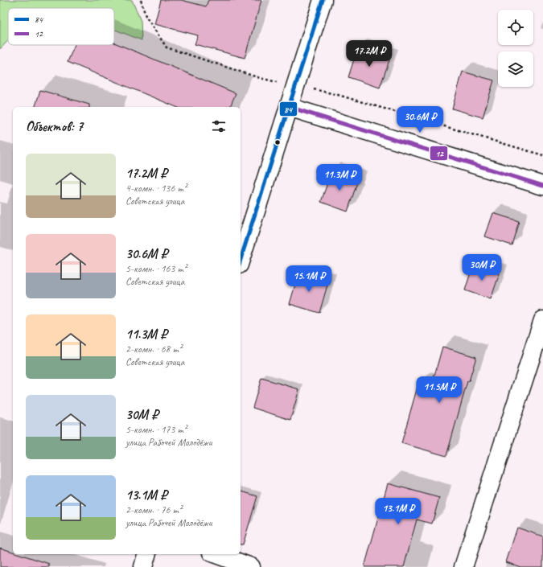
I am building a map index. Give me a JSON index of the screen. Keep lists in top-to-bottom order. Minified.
{"lines":["transit line 84","transit line 12"],"legend":["84","12"],"page":{"price":["17.2M ₽","30.6M ₽","11.3M ₽","30M ₽","15.1M ₽","11.5M ₽","13.1M ₽"],"heading":"Объектов: 7","list":[{"name":"17.2M ₽","note":"4-комн. · 136 m² · Советская улица"},{"name":"30.6M ₽","note":"5-комн. · 163 m² · Советская улица"},{"name":"11.3M ₽","note":"2-комн. · 68 m² · Советская улица"},{"name":"30M ₽","note":"5-комн. · 173 m² · улица Рабочей Молодёжи"},{"name":"13.1M ₽","note":"2-комн. · 76 m² · улица Рабочей Молодёжи"}]}}
